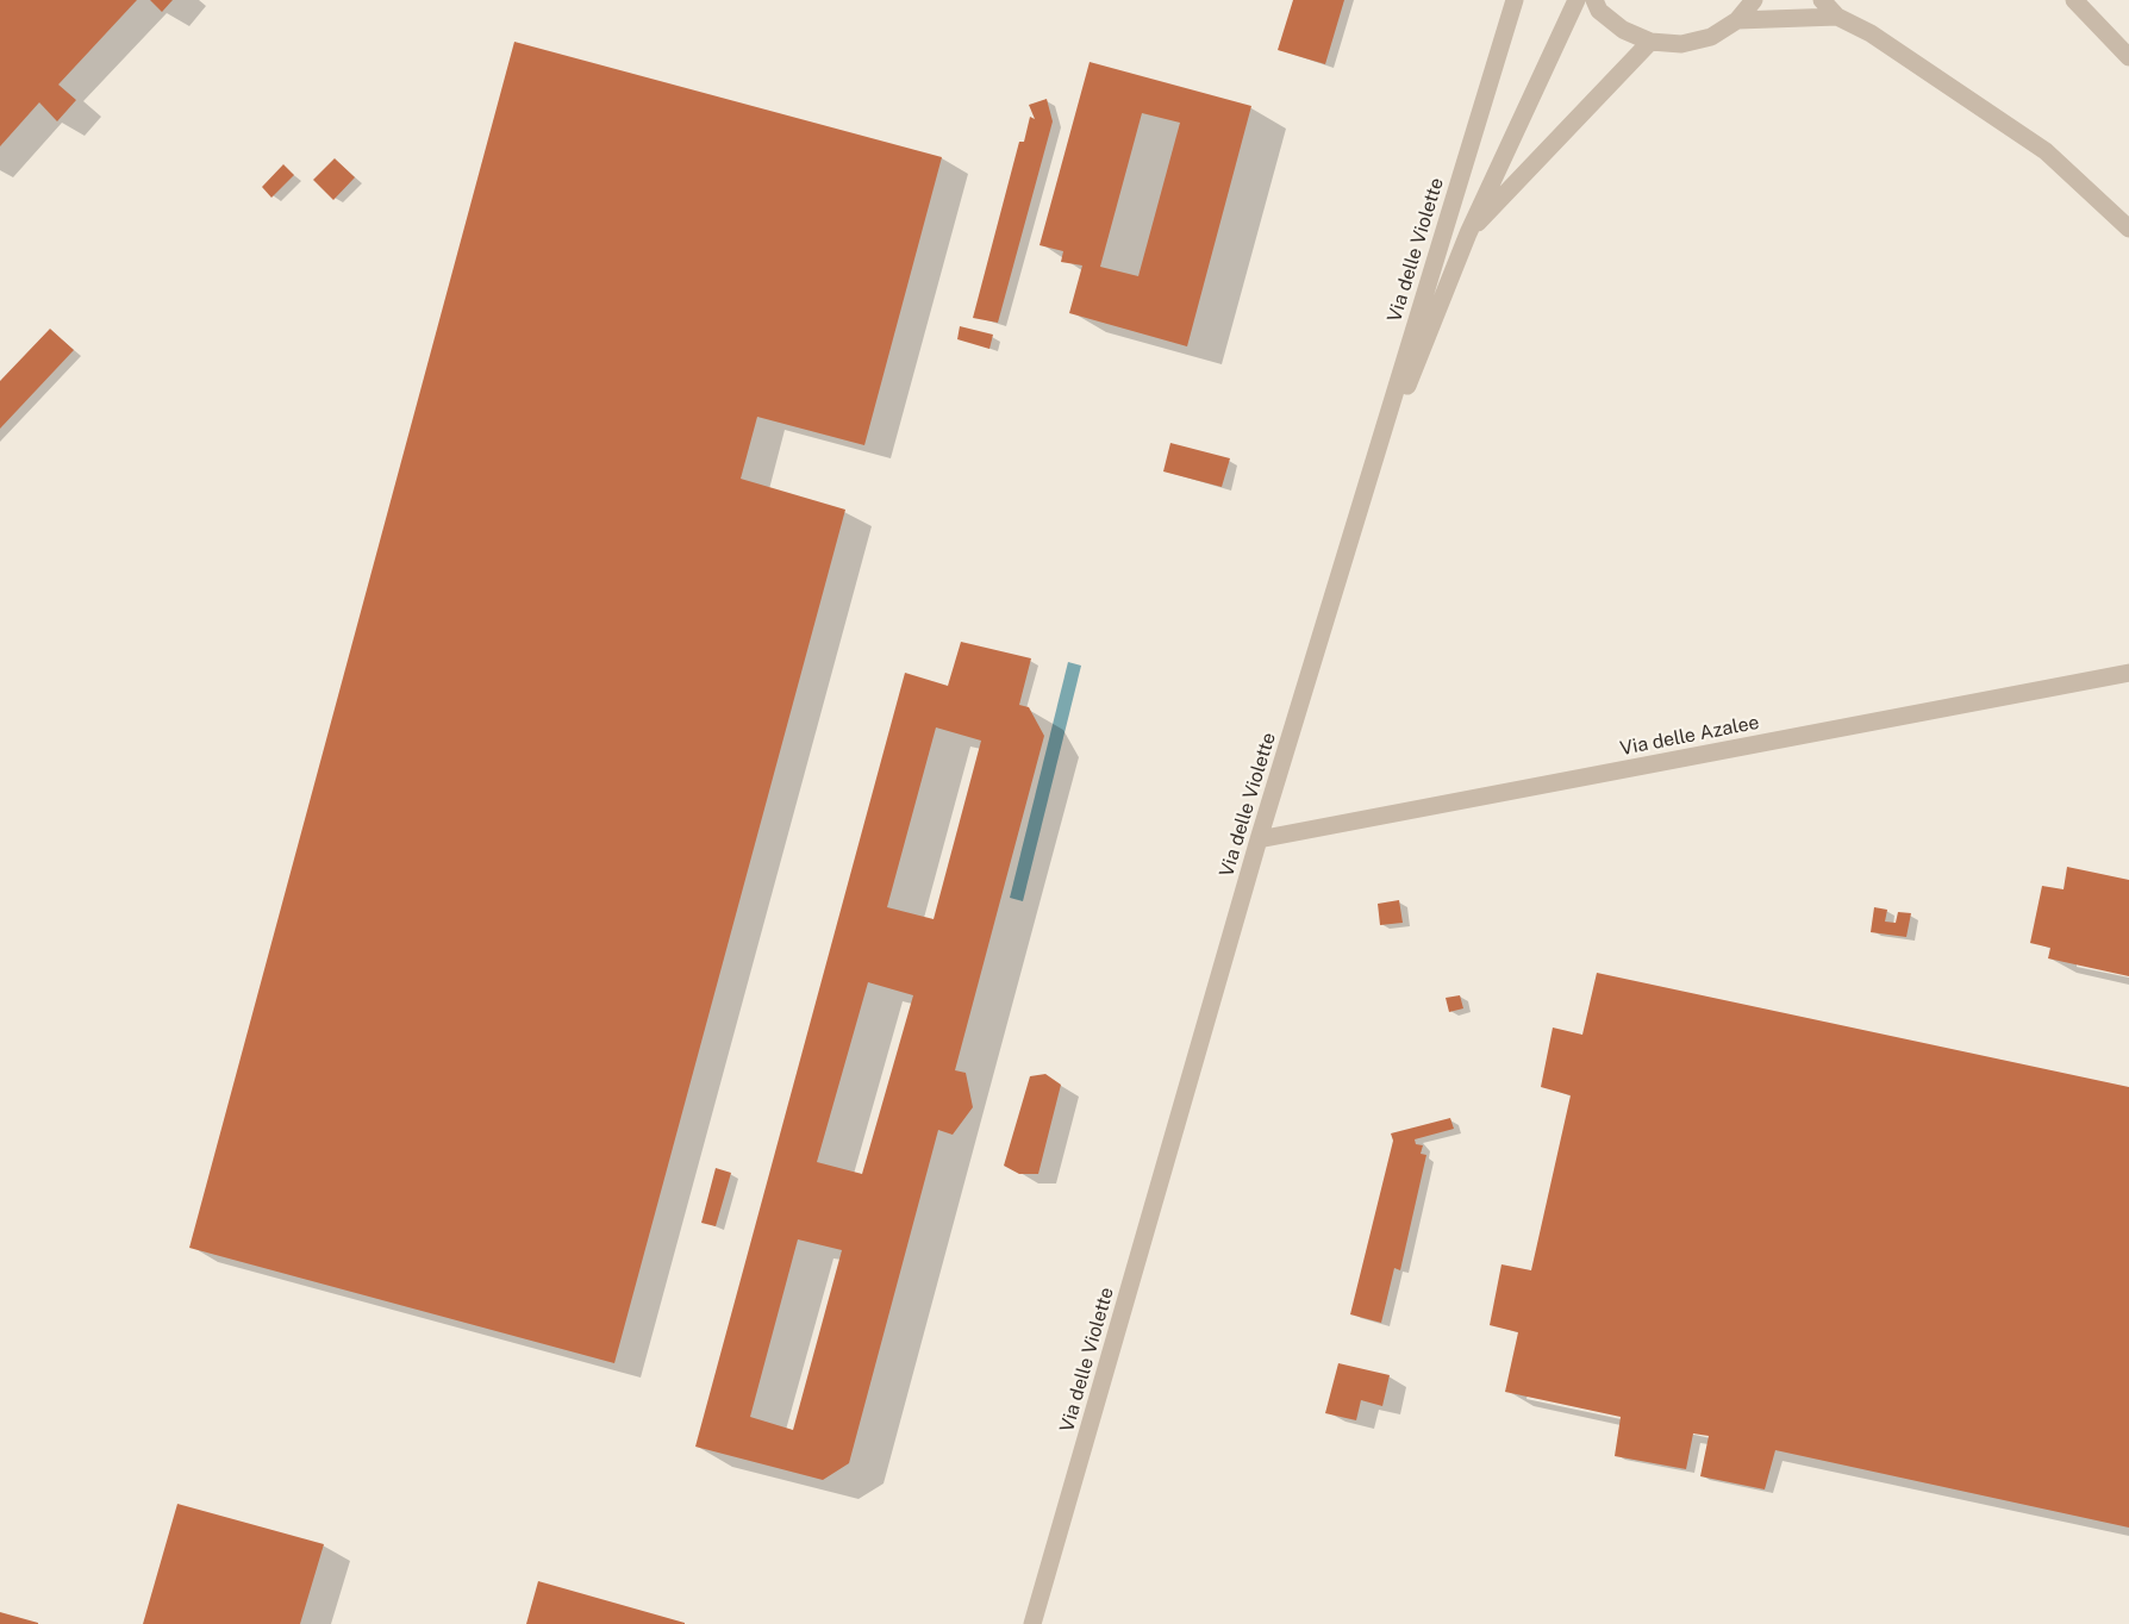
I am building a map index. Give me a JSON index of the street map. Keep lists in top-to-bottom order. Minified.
{"streets":{"street":["Via delle Violette","Via delle Azalee"]},"crossings":[["Via delle Violette","Via delle Azalee"]]}
